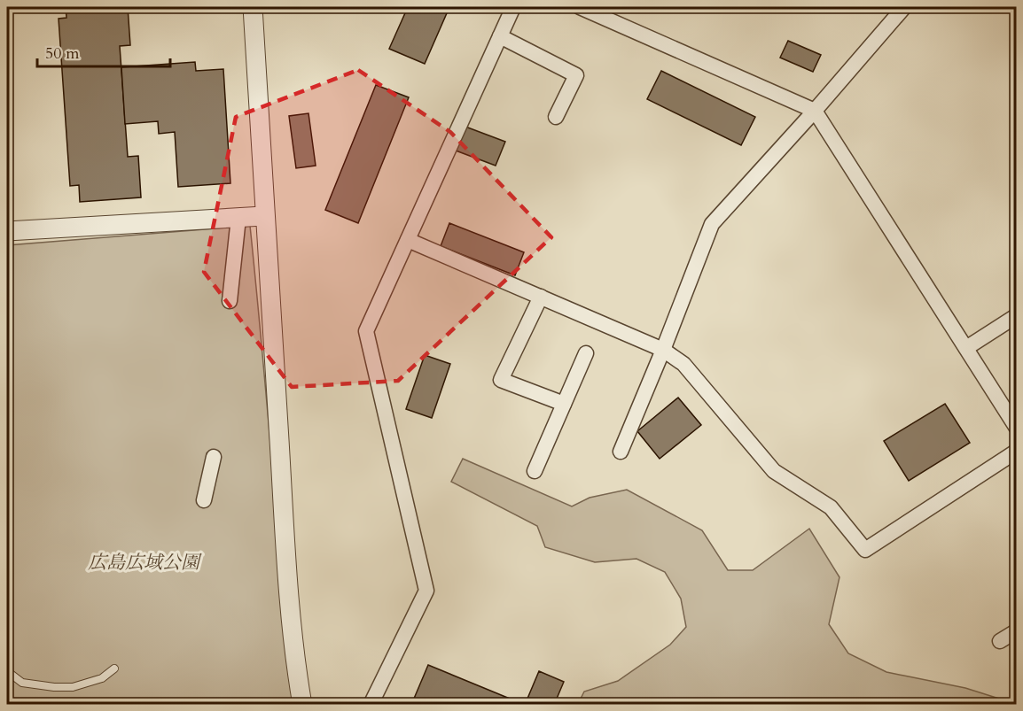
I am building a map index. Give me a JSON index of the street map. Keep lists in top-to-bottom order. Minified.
{"parks":["広島広域公園"],"scale_bar":"50 m"}
